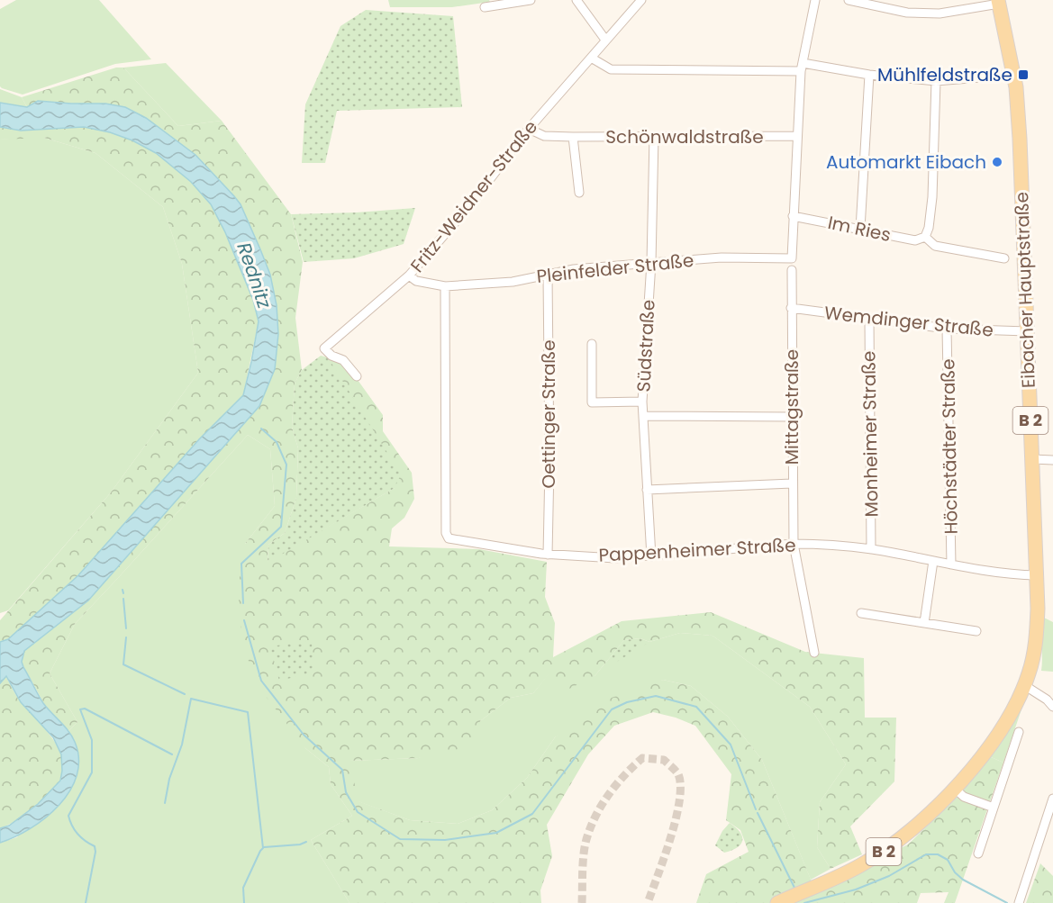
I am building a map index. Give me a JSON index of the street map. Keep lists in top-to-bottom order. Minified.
{"streets":{"main road":["Eibacher Hauptstraße","B 2"],"street":["Schönwaldstraße","Fritz-Weidner-Straße","Im Ries","Pleinfelder Straße","Wemdinger Straße","Südstraße","Mittagstraße","Oettinger Straße","Monheimer Straße","Höchstädter Straße","Pappenheimer Straße"]},"crossings":[["Schönwaldstraße","Fritz-Weidner-Straße"],["Schönwaldstraße","Südstraße"],["Fritz-Weidner-Straße","Pleinfelder Straße"],["Im Ries","Pleinfelder Straße"],["Pleinfelder Straße","Südstraße"],["Pleinfelder Straße","Oettinger Straße"],["Pleinfelder Straße","Pappenheimer Straße"],["Eibacher Hauptstraße","Wemdinger Straße"],["Eibacher Hauptstraße","Pappenheimer Straße"],["Wemdinger Straße","Mittagstraße"],["Wemdinger Straße","Monheimer Straße"],["Wemdinger Straße","Höchstädter Straße"],["Südstraße","Pappenheimer Straße"],["Mittagstraße","Pappenheimer Straße"],["Oettinger Straße","Pappenheimer Straße"],["Monheimer Straße","Pappenheimer Straße"],["Höchstädter Straße","Pappenheimer Straße"]],"water":["Rednitz"],"places":{"transit":["Mühlfeldstraße"],"other":["Automarkt Eibach"]}}
